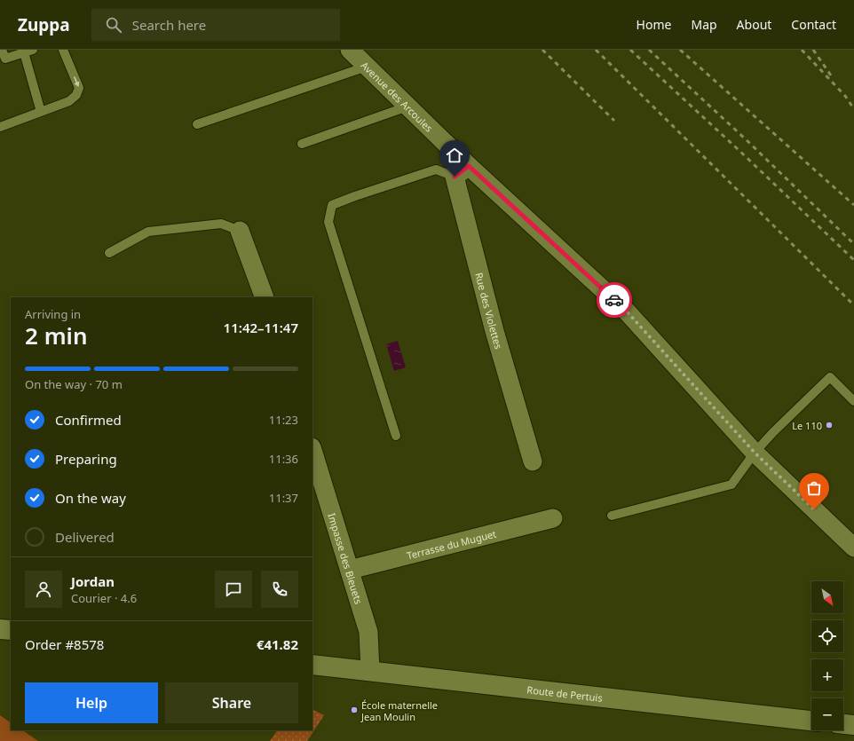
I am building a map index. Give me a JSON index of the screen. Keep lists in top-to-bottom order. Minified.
{"streets":{"main road":["Route de Pertuis"],"street":["Avenue des Arcoules","Rue des Violettes","Terrasse du Muguet","Impasse des Bleuets"]},"crossings":[["Terrasse du Muguet","Impasse des Bleuets"],["Impasse des Bleuets","Route de Pertuis"]],"places":["Le 110","École maternelle Jean Moulin"],"north":"bottom right","page":{"header":"Zuppa","search":"Search here","nav":["Home","Map","About","Contact"],"heading":["2 min","Arriving in","11:42–11:47"],"panel":["Jordan","Courier · 4.6","Order #8578","€41.82"],"bar":"On the way · 70 m","list":[["Confirmed","11:23"],["Preparing","11:36"],["On the way","11:37"],"Delivered"],"map_buttons":["+","−"],"buttons":["Help","Share"]}}
